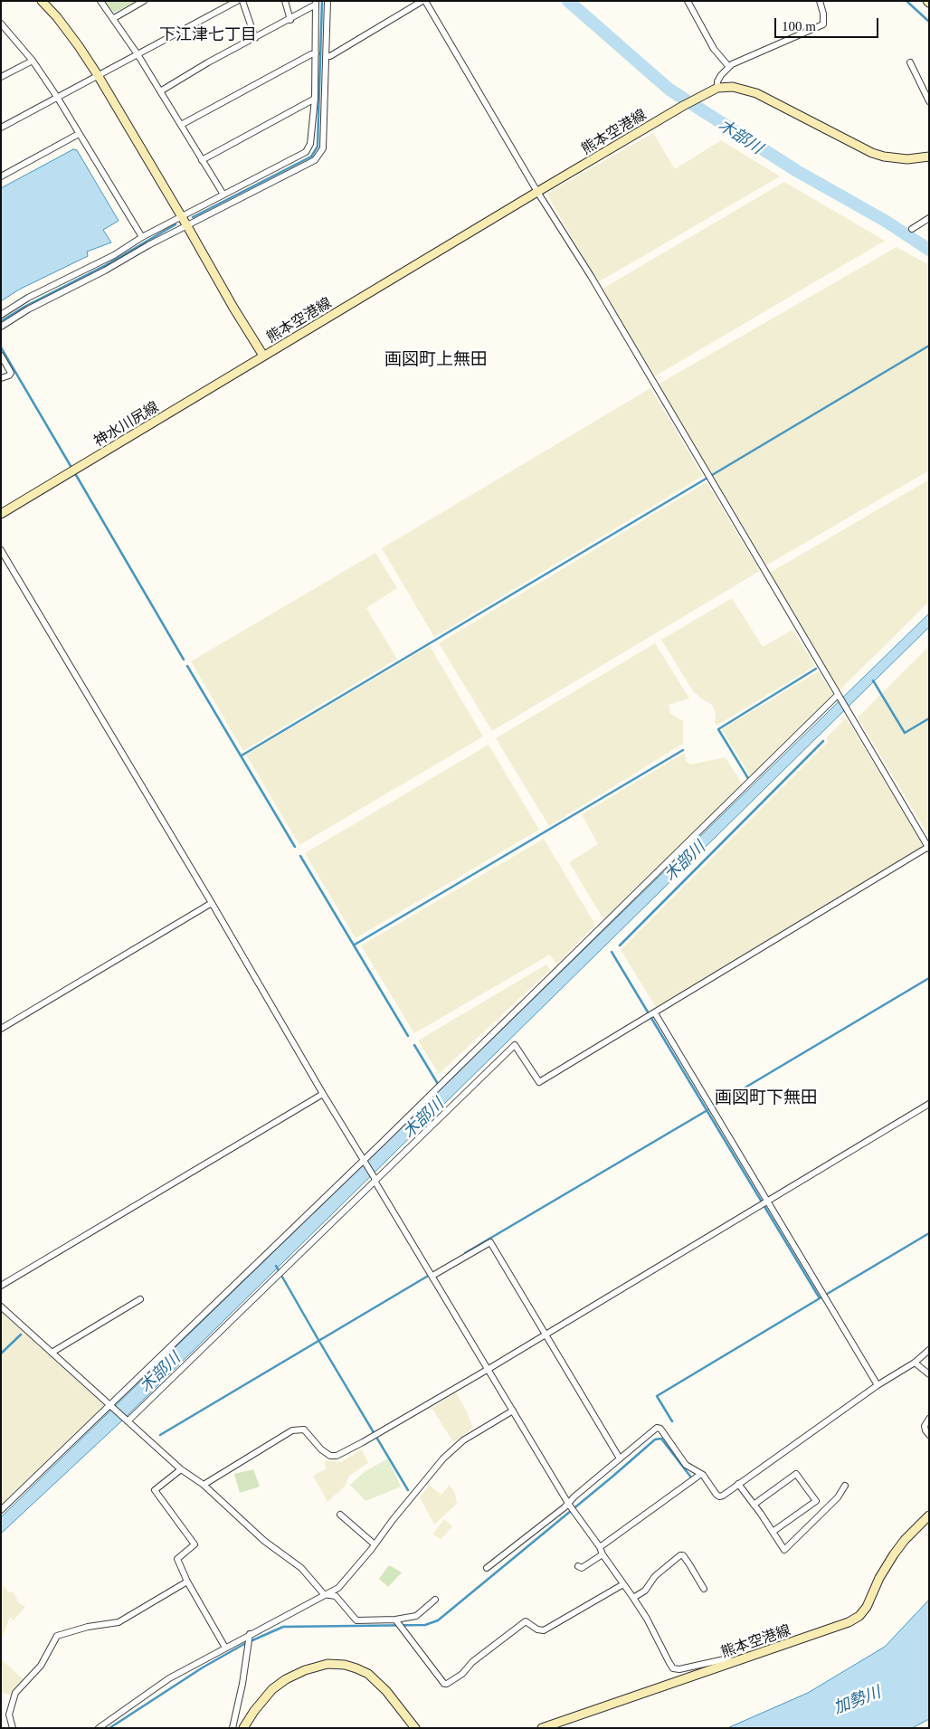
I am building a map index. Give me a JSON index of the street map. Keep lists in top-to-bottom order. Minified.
{"streets":{"main road":["熊本空港線","神水川尻線"]},"crossings":[["熊本空港線","神水川尻線"]],"districts":["下江津七丁目","画図町上無田","画図町下無田"],"water":["木部川","加勢川"],"scale_bar":"100 m"}
